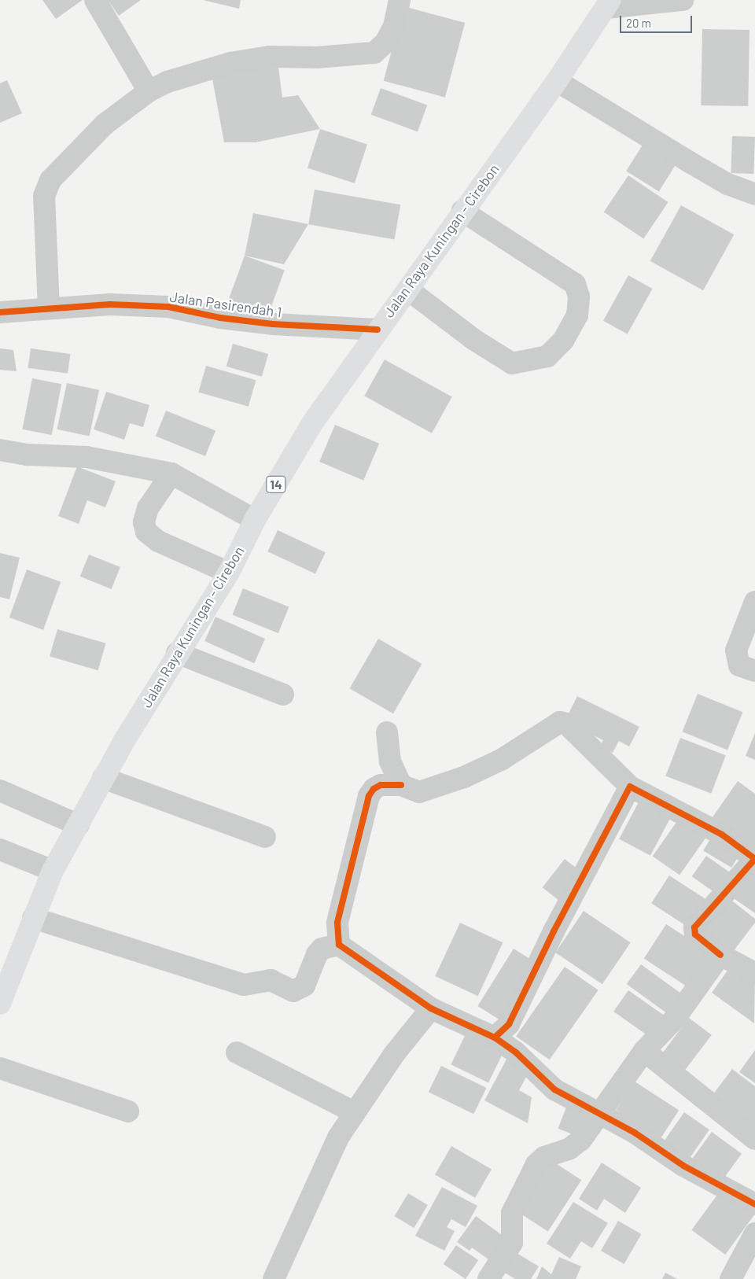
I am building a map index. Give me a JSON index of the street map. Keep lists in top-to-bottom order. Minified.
{"streets":{"highway":["Jalan Raya Kuningan - Cirebon","14"],"street":["Jalan Pasirendah 1"]},"crossings":[["Jalan Raya Kuningan - Cirebon","Jalan Pasirendah 1"]],"scale_bar":"20 m"}
